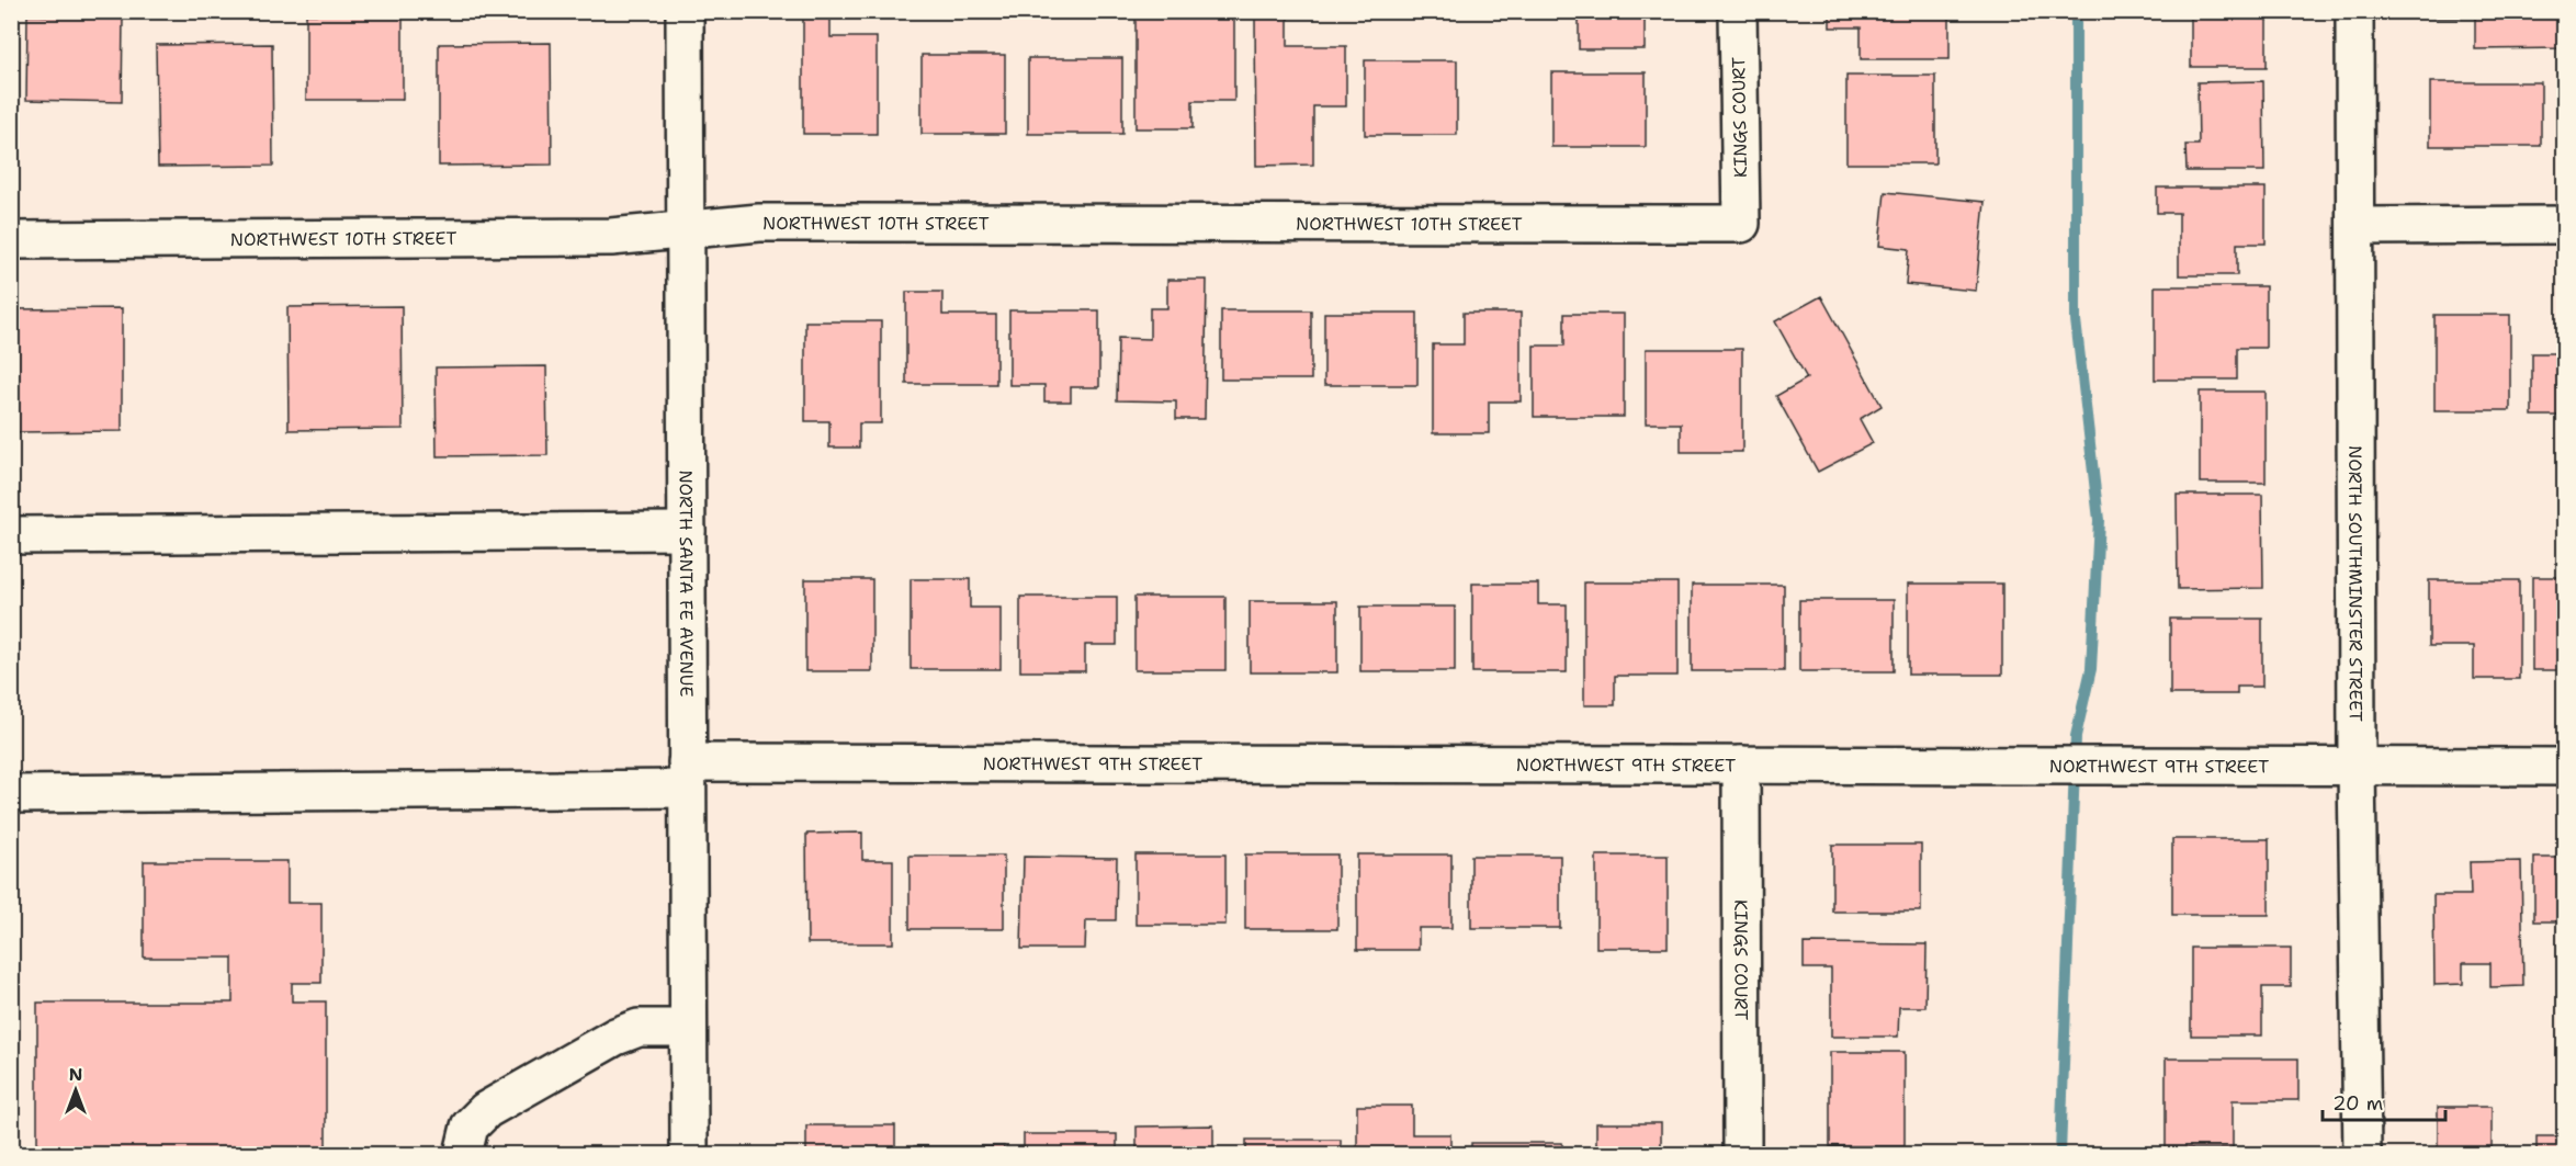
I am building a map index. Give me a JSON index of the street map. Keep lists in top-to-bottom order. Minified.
{"streets":{"street":["KINGS COURT","NORTHWEST 10TH STREET","NORTH SANTA FE AVENUE","NORTH SOUTHMINSTER STREET","NORTHWEST 9TH STREET"]},"crossings":[["KINGS COURT","NORTHWEST 10TH STREET"],["KINGS COURT","NORTHWEST 9TH STREET"],["NORTHWEST 10TH STREET","NORTH SANTA FE AVENUE"],["NORTH SANTA FE AVENUE","NORTHWEST 9TH STREET"],["NORTH SOUTHMINSTER STREET","NORTHWEST 9TH STREET"]],"scale_bar":"20 m","north":"top"}
